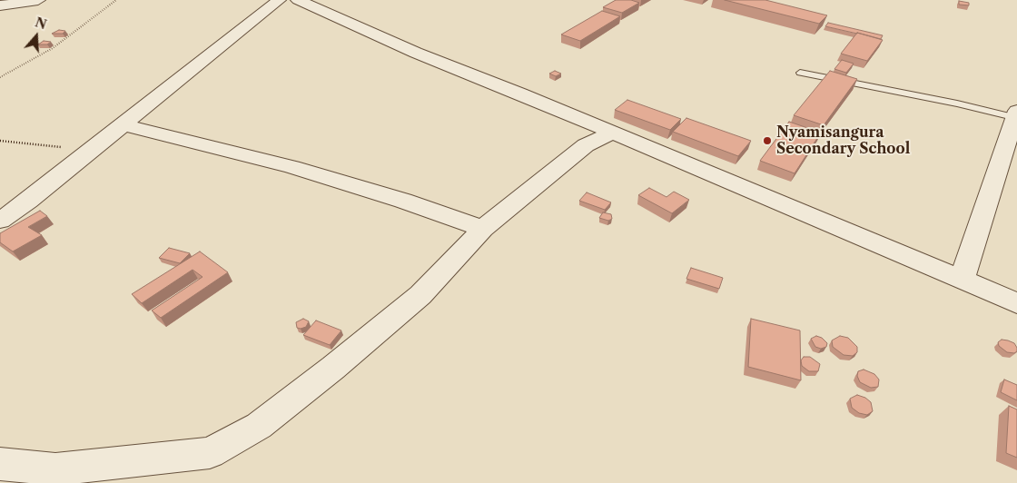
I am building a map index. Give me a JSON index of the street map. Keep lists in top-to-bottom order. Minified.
{"places":["Nyamisangura Secondary School"],"north":"top"}
